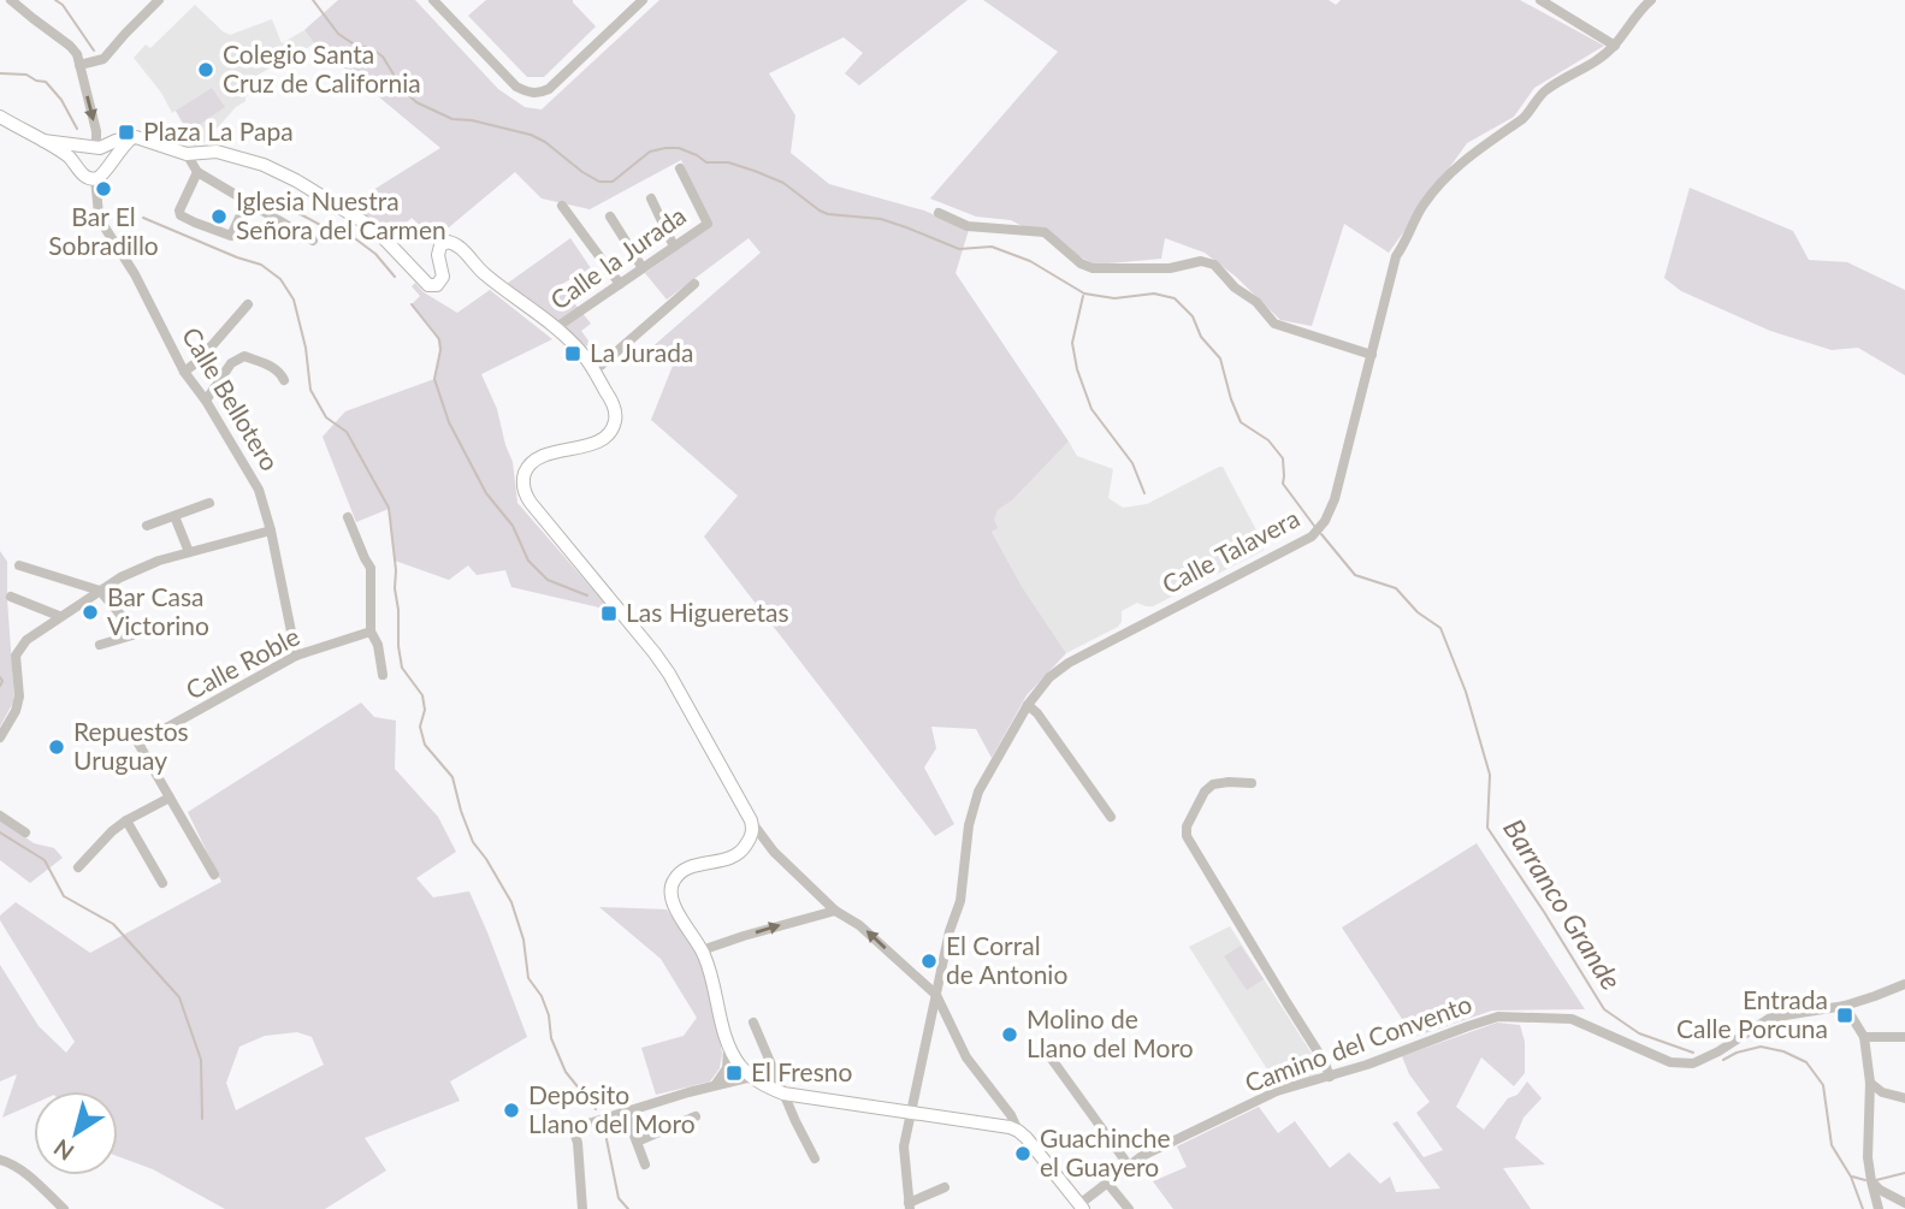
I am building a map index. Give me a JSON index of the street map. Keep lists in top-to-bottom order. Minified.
{"streets":{"street":["Calle la Jurada","Calle Bellotero","Calle Talavera","Calle Roble","Camino del Convento"]},"crossings":[["Calle Bellotero","Calle Roble"]],"water":["Barranco Grande"],"places":{"other":["Colegio Santa Cruz de California","Bar El Sobradillo","Iglesia Nuestra Señora del Carmen","Bar Casa Victorino","Repuestos Uruguay","El Corral de Antonio","Molino de Llano del Moro","Depósito Llano del Moro","Guachinche el Guayero"],"transit":["Plaza La Papa","La Jurada","Las Higueretas","Entrada Calle Porcuna","El Fresno"]},"north":"bottom left"}
